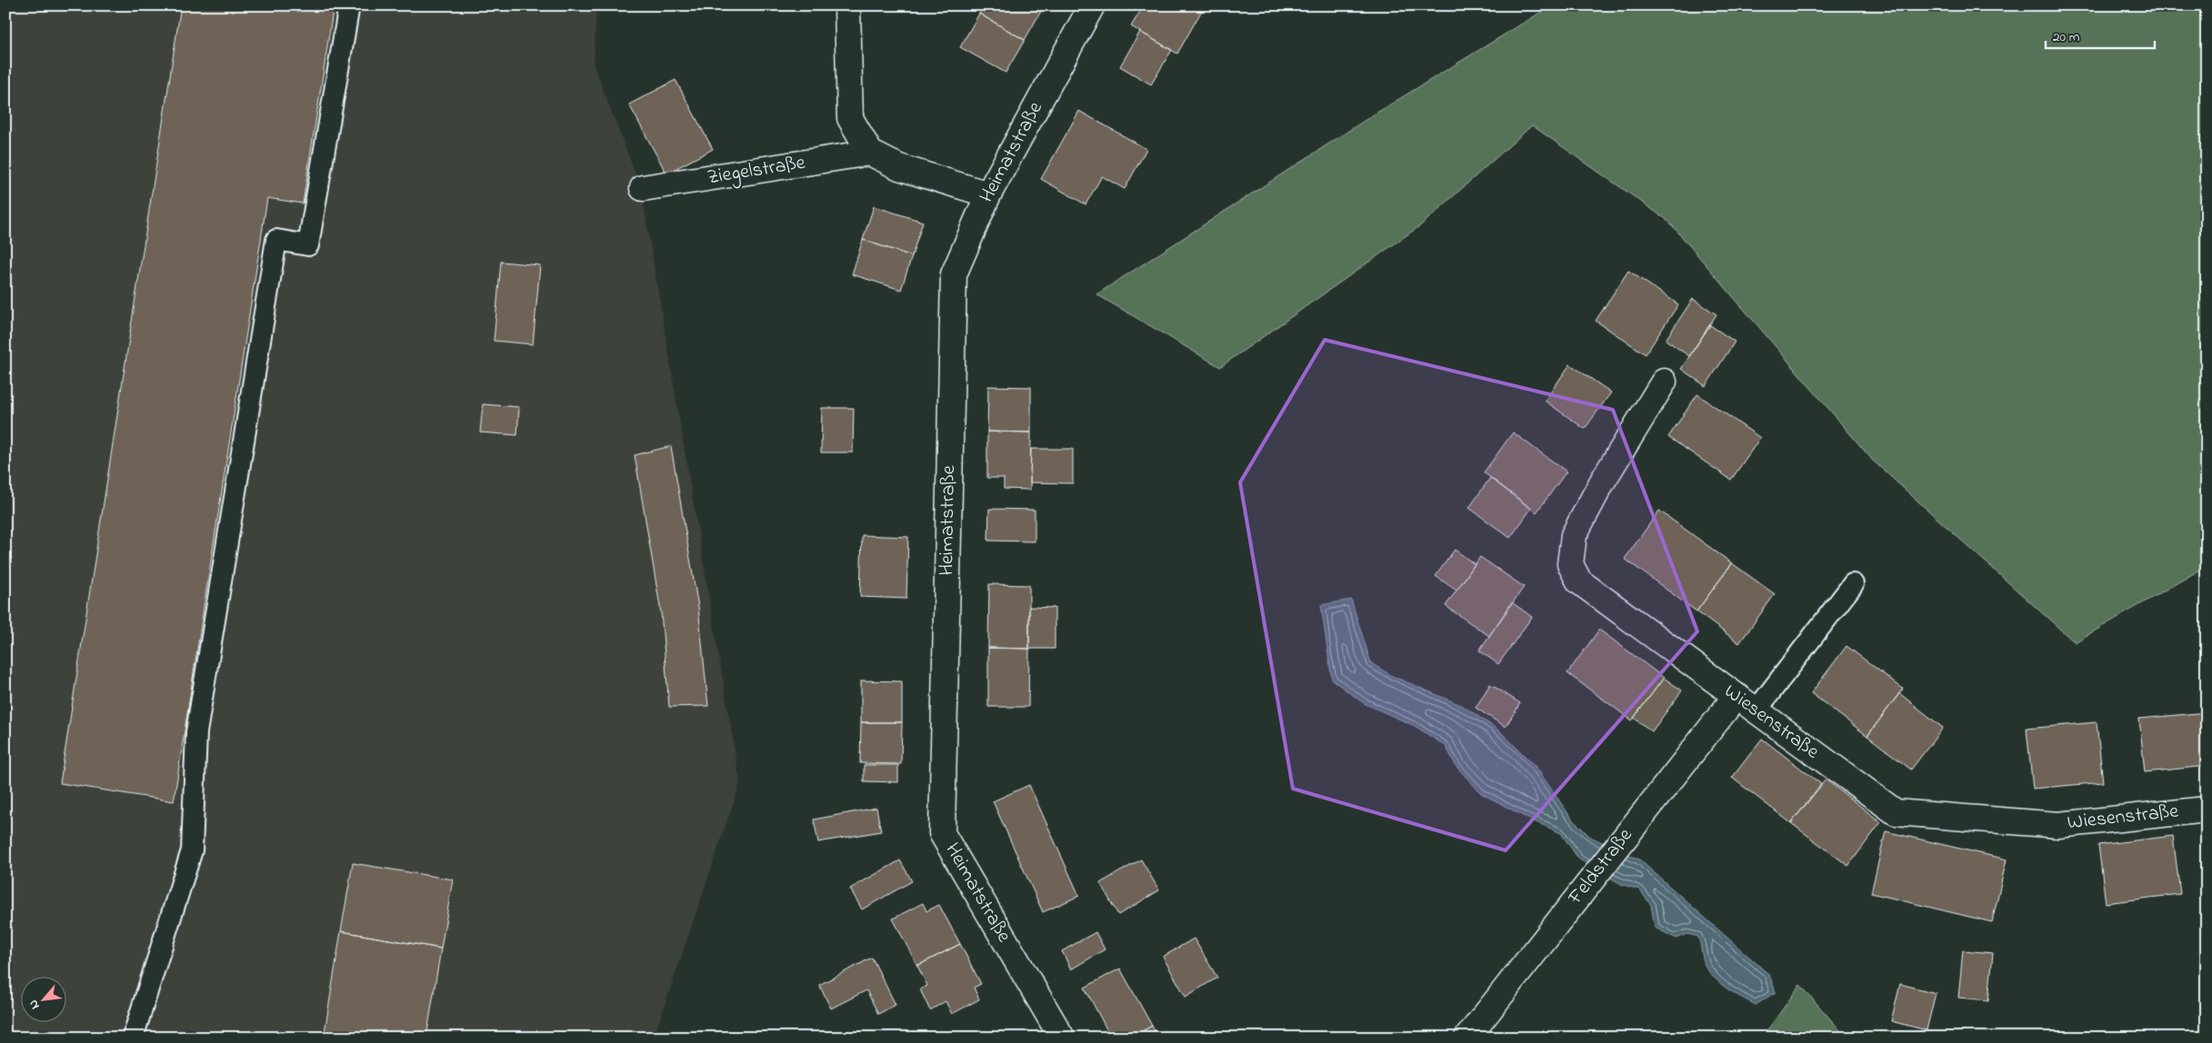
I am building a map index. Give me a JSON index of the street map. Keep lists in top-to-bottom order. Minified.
{"streets":{"street":["Heimatstraße","Ziegelstraße","Wiesenstraße","Feldstraße"]},"crossings":[["Wiesenstraße","Feldstraße"]],"scale_bar":"20 m","north":"bottom left"}
